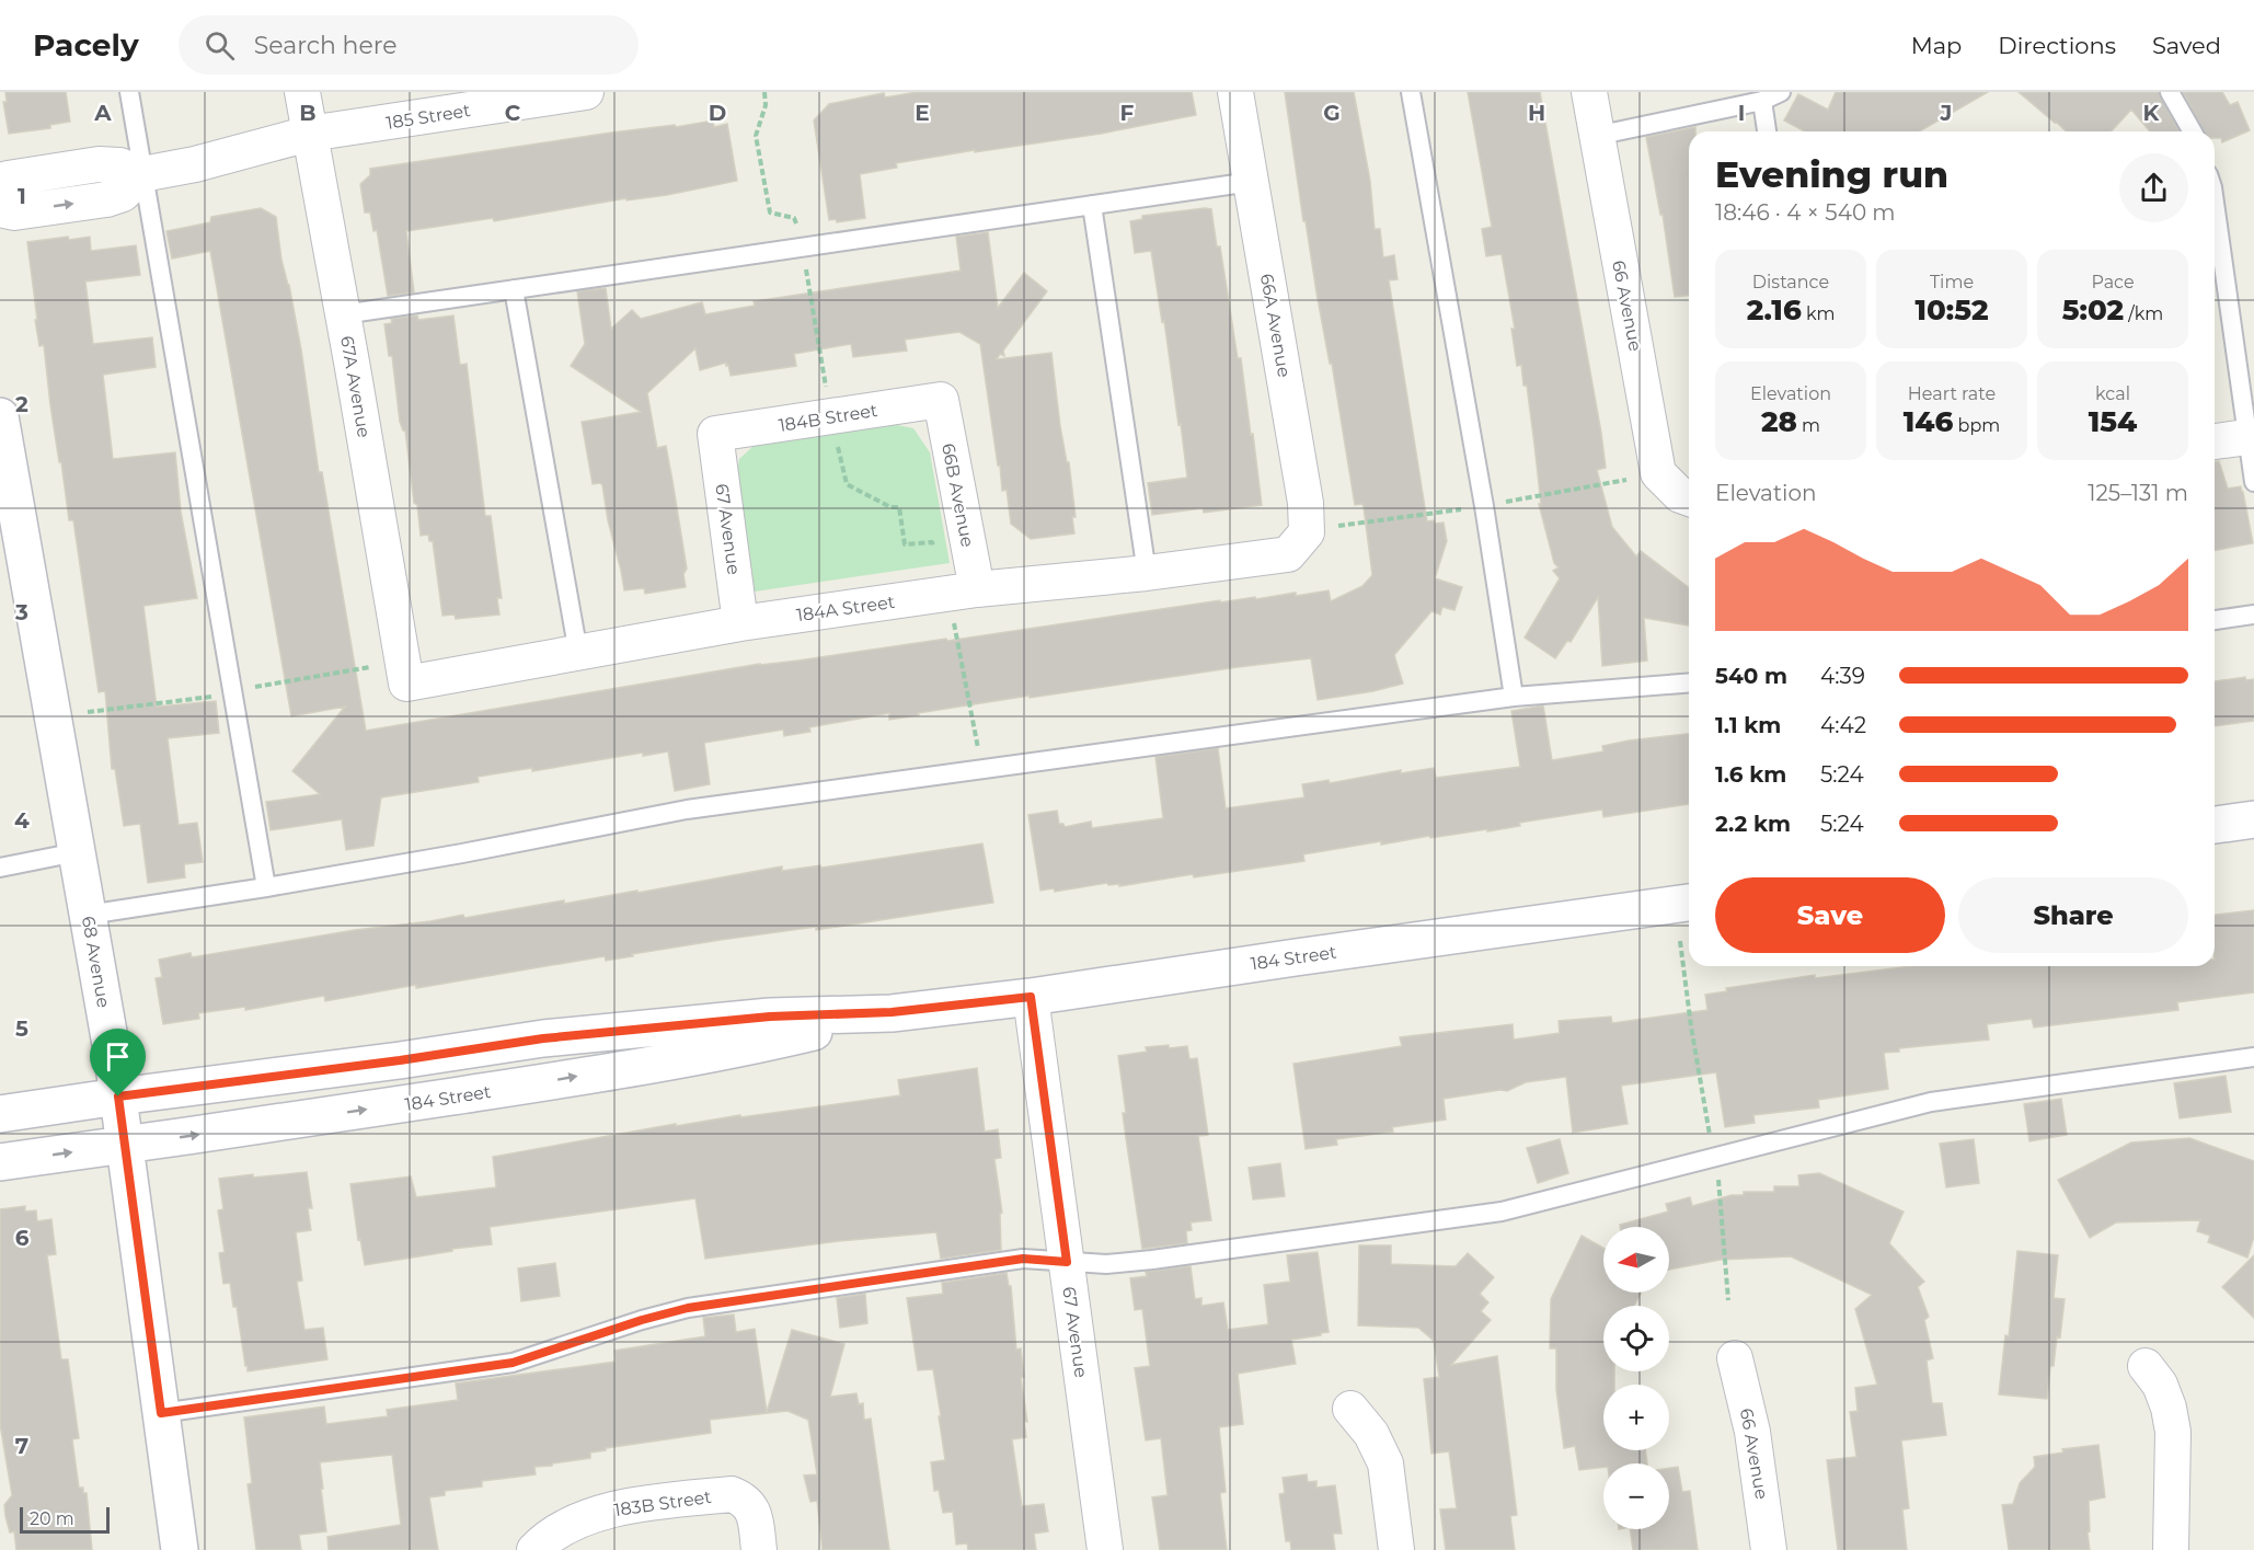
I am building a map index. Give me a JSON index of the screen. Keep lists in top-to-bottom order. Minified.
{"streets":{"main road":["184 Street","68 Avenue"],"street":["185 Street","66 Avenue","66A Avenue","67A Avenue","184B Street","66B Avenue","67 Avenue","184A Street","183B Street"]},"crossings":[["185 Street","67A Avenue"],["66A Avenue","184A Street"],["67A Avenue","184A Street"],["184B Street","66B Avenue"],["184B Street","67 Avenue"],["66B Avenue","184A Street"],["67 Avenue","184A Street"],["67 Avenue","184 Street"],["184 Street","68 Avenue"]],"scale_bar":"20 m","north":"left","page":{"header":"Pacely","search":"Search here","nav":["Map","Directions","Saved"],"heading":["Evening run","18:46 · 4 × 540 m"],"stats":[["Distance","2.16 km"],["Time","10:52"],["Pace","5:02 /km"],["Elevation","28 m"],["Heart rate","146 bpm"],["kcal","154"]],"chart":["Elevation","125–131 m"],"list":[{"name":"540 m","note":"4:39"},{"name":"1.1 km","note":"4:42"},{"name":"1.6 km","note":"5:24"},{"name":"2.2 km","note":"5:24"}],"buttons":["Save","Share"],"map_buttons":["+","−"],"scale":"20 m"},"grid":{"columns":["A","B","C","D","E","F","G","H","I","J","K"],"rows":["1","2","3","4","5","6","7"]}}
